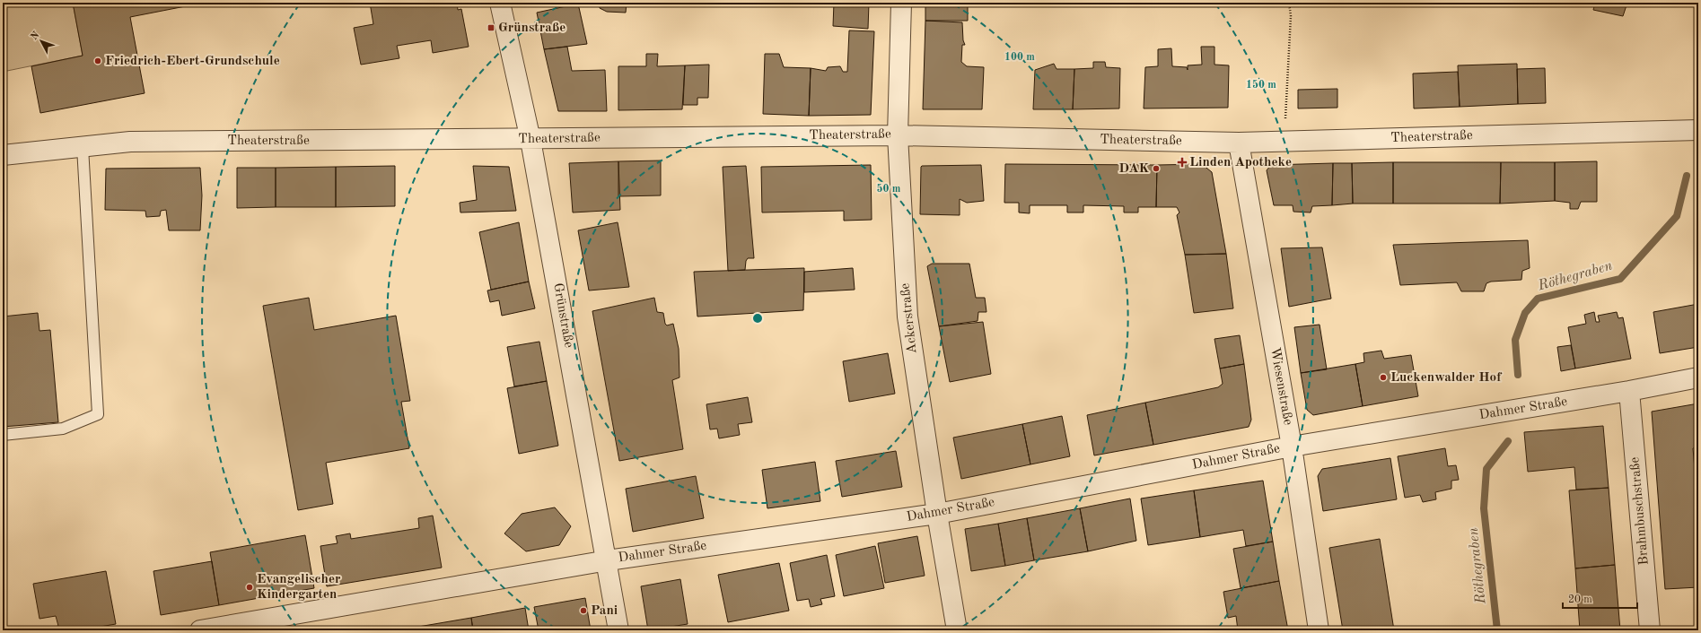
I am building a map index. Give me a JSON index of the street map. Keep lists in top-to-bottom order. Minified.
{"streets":{"street":["Theaterstraße","Grünstraße","Ackerstraße","Wiesenstraße","Dahmer Straße","Brahmbuschstraße"]},"crossings":[["Theaterstraße","Grünstraße"],["Theaterstraße","Ackerstraße"],["Theaterstraße","Wiesenstraße"],["Grünstraße","Dahmer Straße"],["Ackerstraße","Dahmer Straße"],["Wiesenstraße","Dahmer Straße"],["Dahmer Straße","Brahmbuschstraße"]],"water":["Röthegraben"],"places":{"transit":["Grünstraße"],"other":["Friedrich-Ebert-Grundschule","DAK","Luckenwalder Hof","Evangelischer Kindergarten","Pani"],"health":["Linden Apotheke"]},"scale_bar":"20 m","north":"top left","rings":["100 m","150 m","50 m"]}
